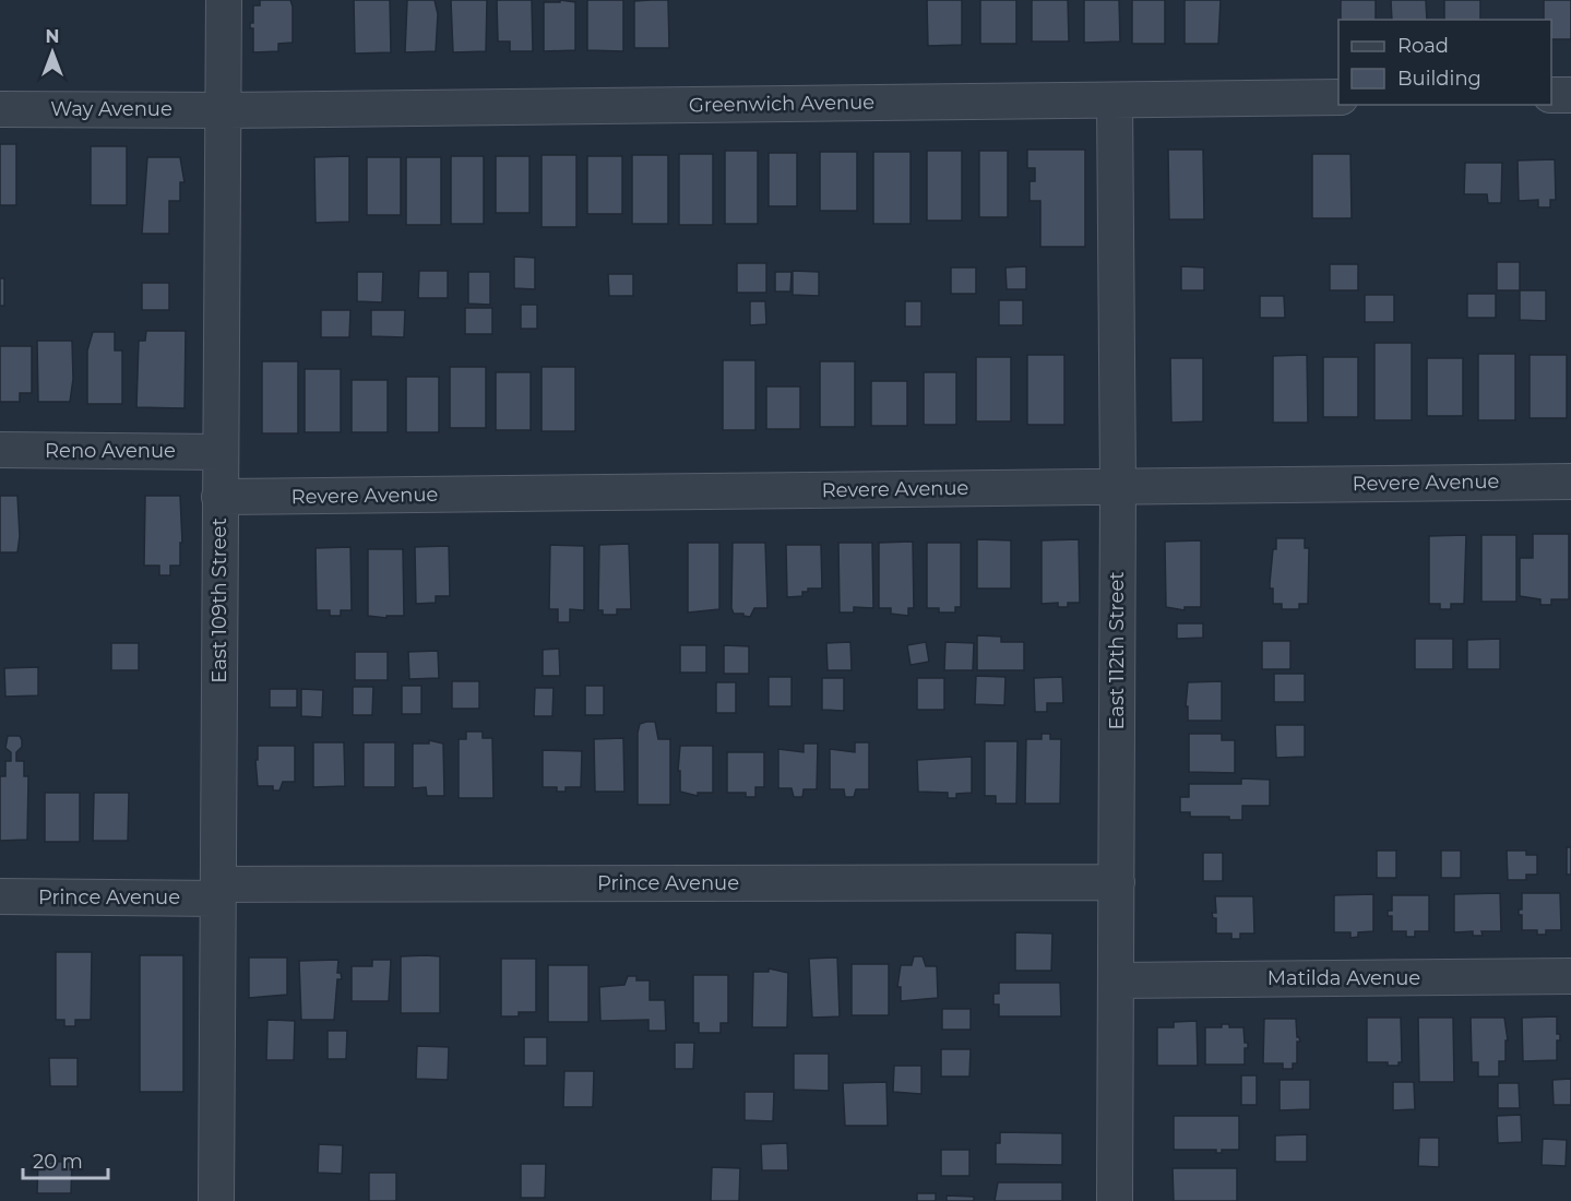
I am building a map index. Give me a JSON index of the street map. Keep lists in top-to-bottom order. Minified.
{"streets":{"street":["Greenwich Avenue","Way Avenue","Reno Avenue","Revere Avenue","East 109th Street","East 112th Street","Prince Avenue","Matilda Avenue"]},"crossings":[["Greenwich Avenue","Way Avenue"],["Greenwich Avenue","East 109th Street"],["Greenwich Avenue","East 112th Street"],["Way Avenue","East 109th Street"],["Reno Avenue","East 109th Street"],["Revere Avenue","East 109th Street"],["Revere Avenue","East 112th Street"],["East 109th Street","Prince Avenue"],["East 112th Street","Prince Avenue"],["East 112th Street","Matilda Avenue"]],"legend":["Road","Building"],"scale_bar":"20 m","north":"top"}
